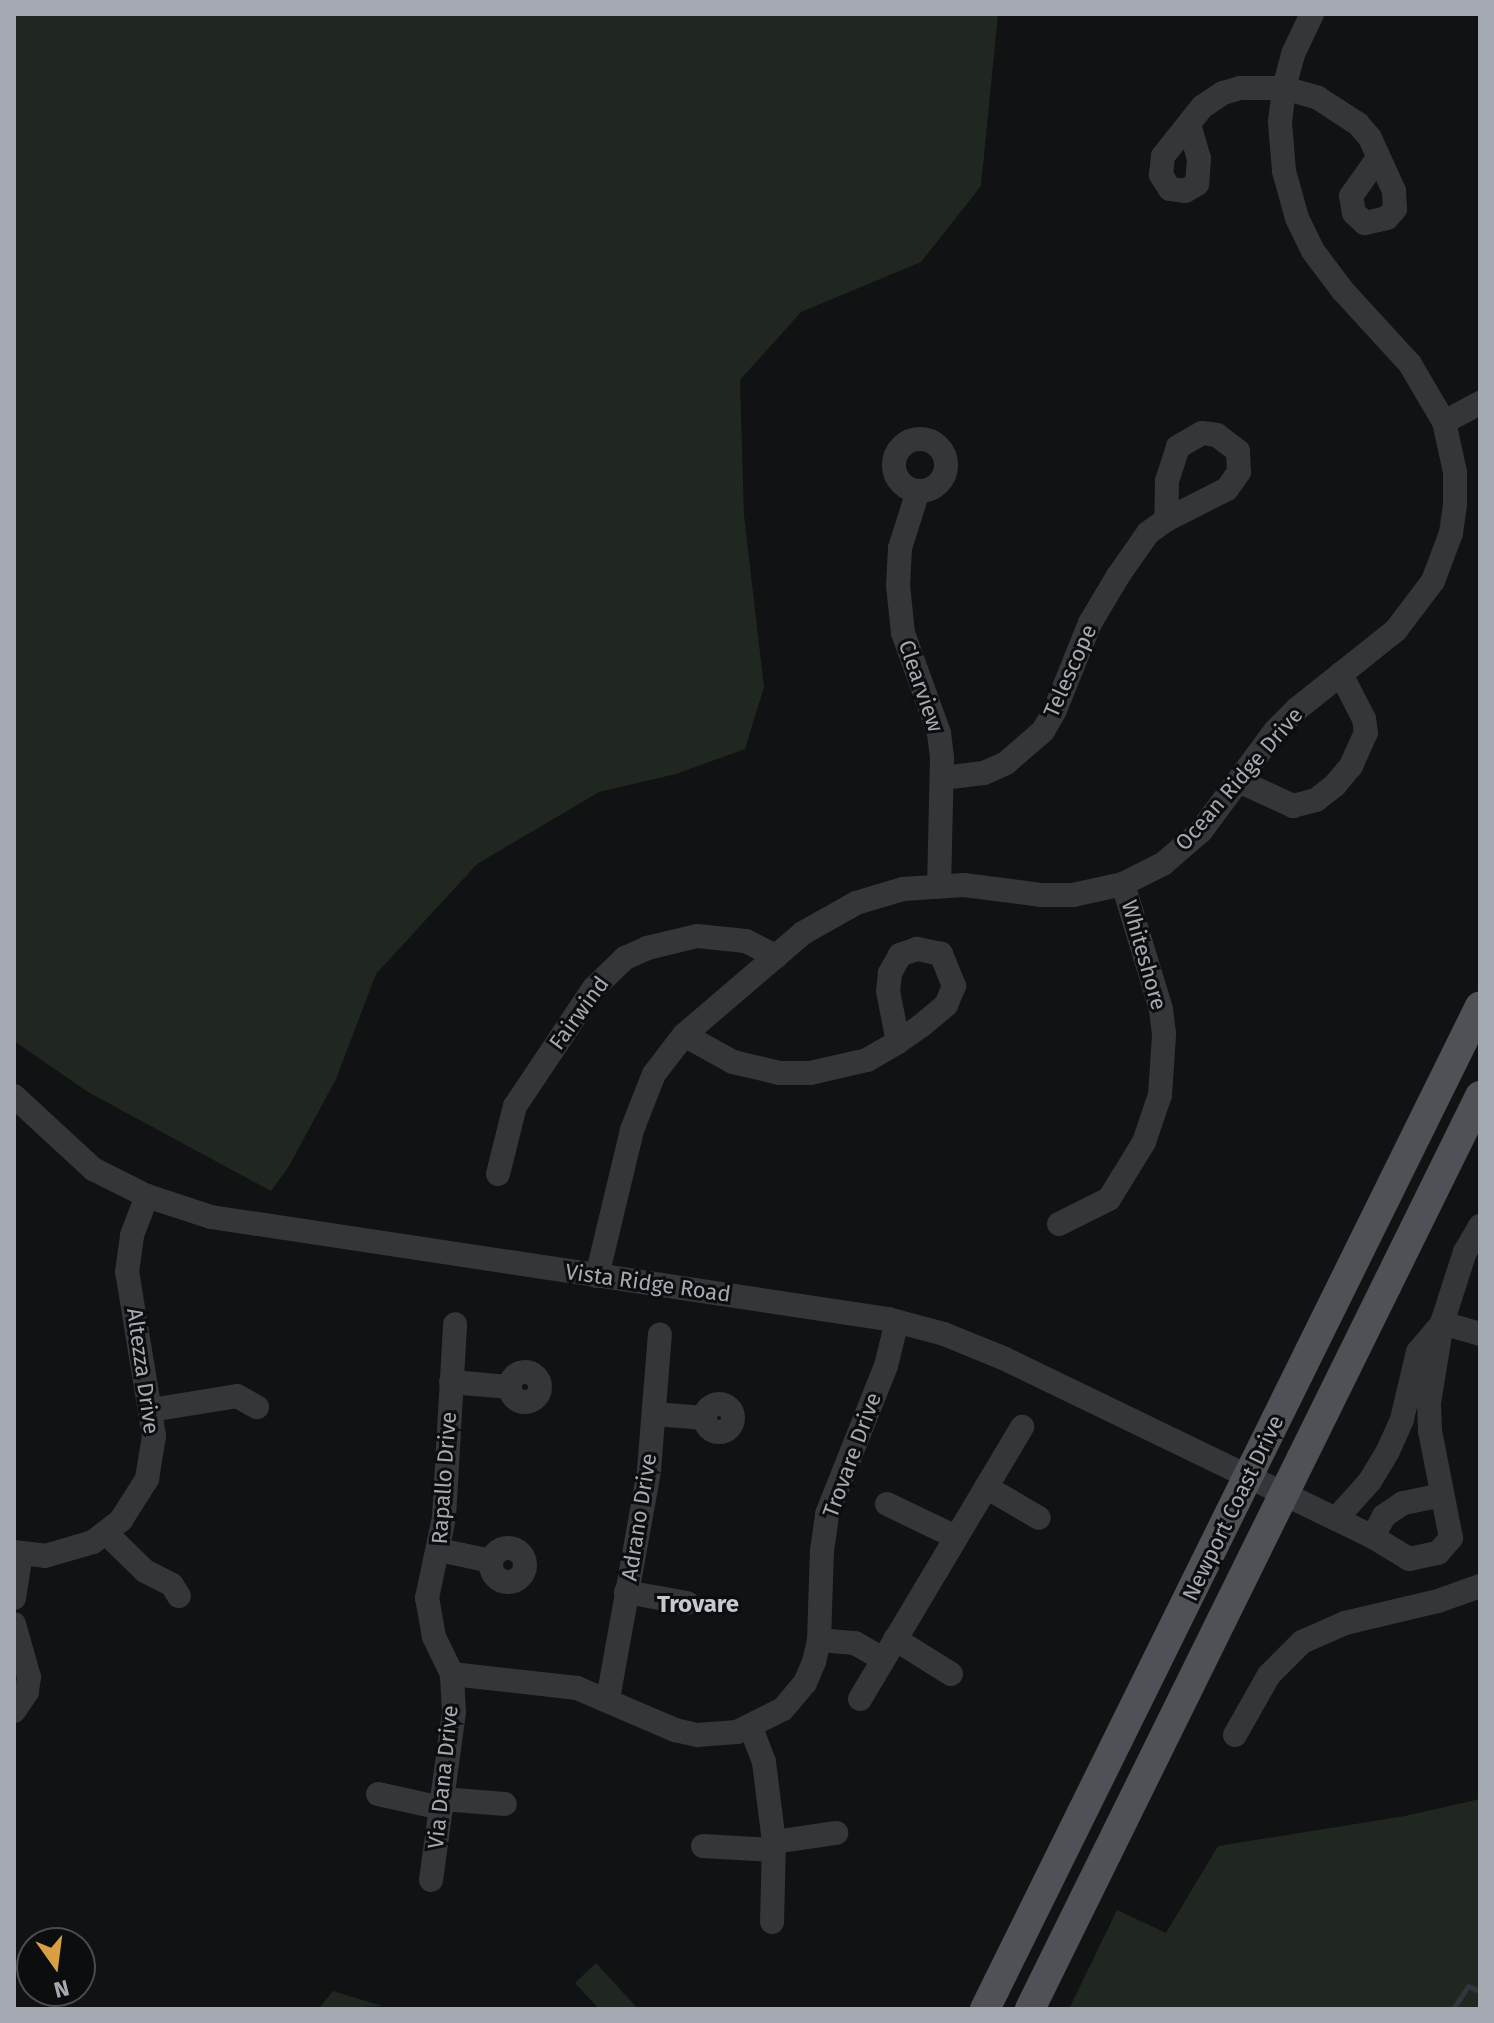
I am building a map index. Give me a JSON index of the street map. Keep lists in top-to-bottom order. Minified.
{"streets":{"main road":["Newport Coast Drive"],"street":["Telescope","Clearview","Ocean Ridge Drive","Whiteshore","Fairwind","Vista Ridge Road","Altezza Drive","Trovare Drive","Rapallo Drive","Adrano Drive","Via Dana Drive"]},"crossings":[["Telescope","Clearview"],["Clearview","Ocean Ridge Drive"],["Ocean Ridge Drive","Whiteshore"],["Ocean Ridge Drive","Fairwind"],["Ocean Ridge Drive","Vista Ridge Road"],["Vista Ridge Road","Altezza Drive"],["Vista Ridge Road","Trovare Drive"],["Vista Ridge Road","Newport Coast Drive"],["Rapallo Drive","Via Dana Drive"]],"districts":["Trovare"],"north":"bottom"}
